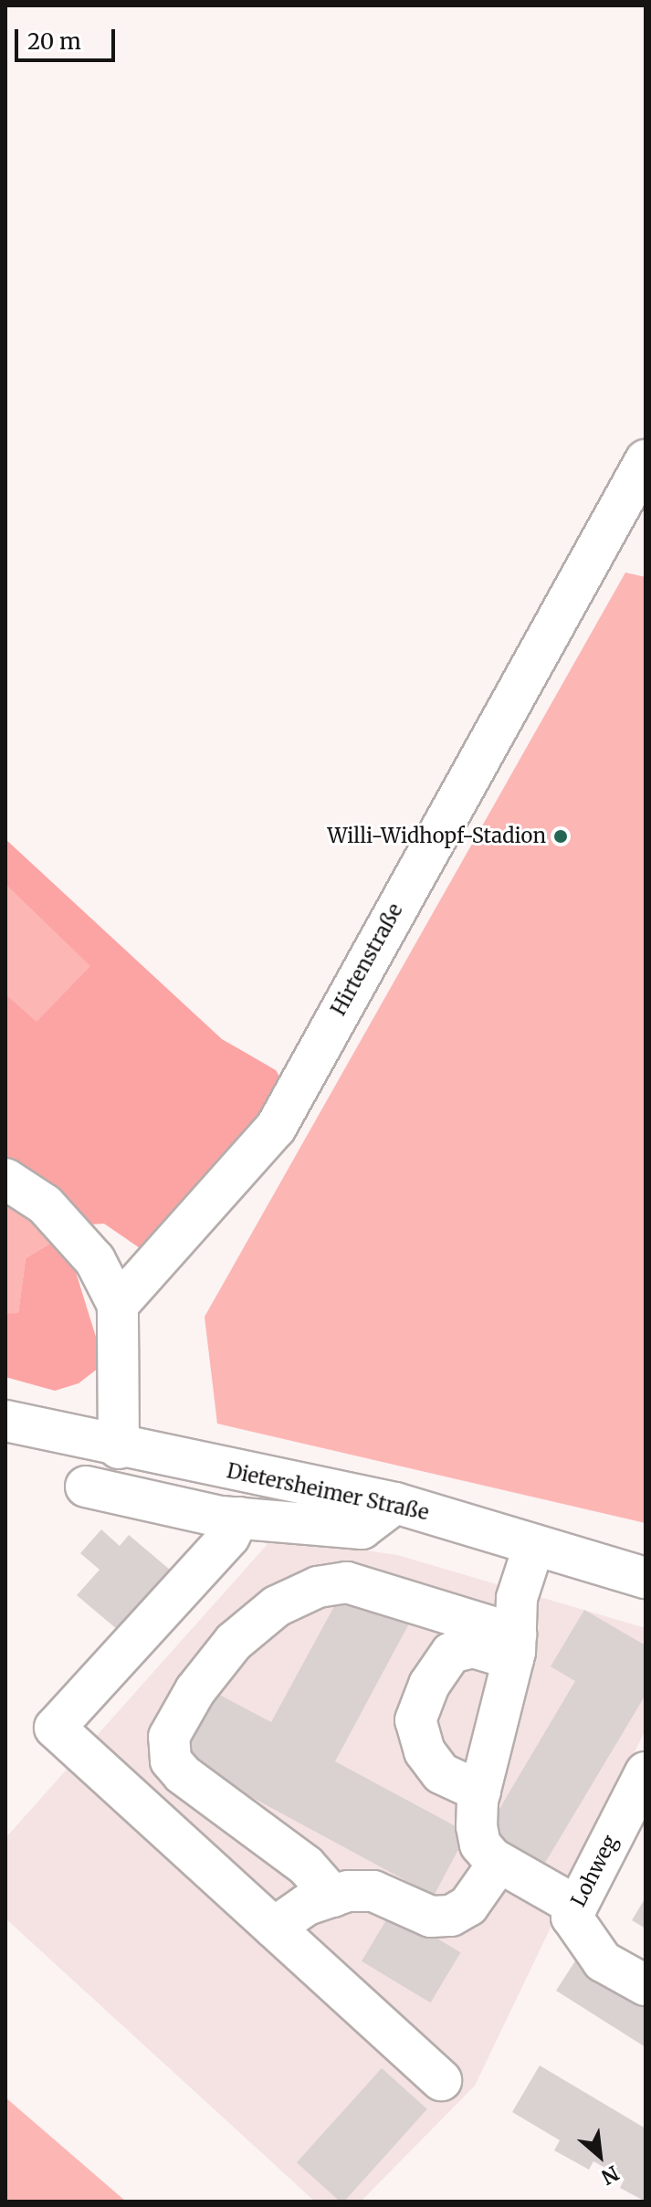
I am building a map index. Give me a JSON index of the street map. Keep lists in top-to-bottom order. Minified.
{"streets":{"street":["Hirtenstraße","Dietersheimer Straße","Lohweg"]},"places":["Willi-Widhopf-Stadion"],"scale_bar":"20 m","north":"bottom right"}
